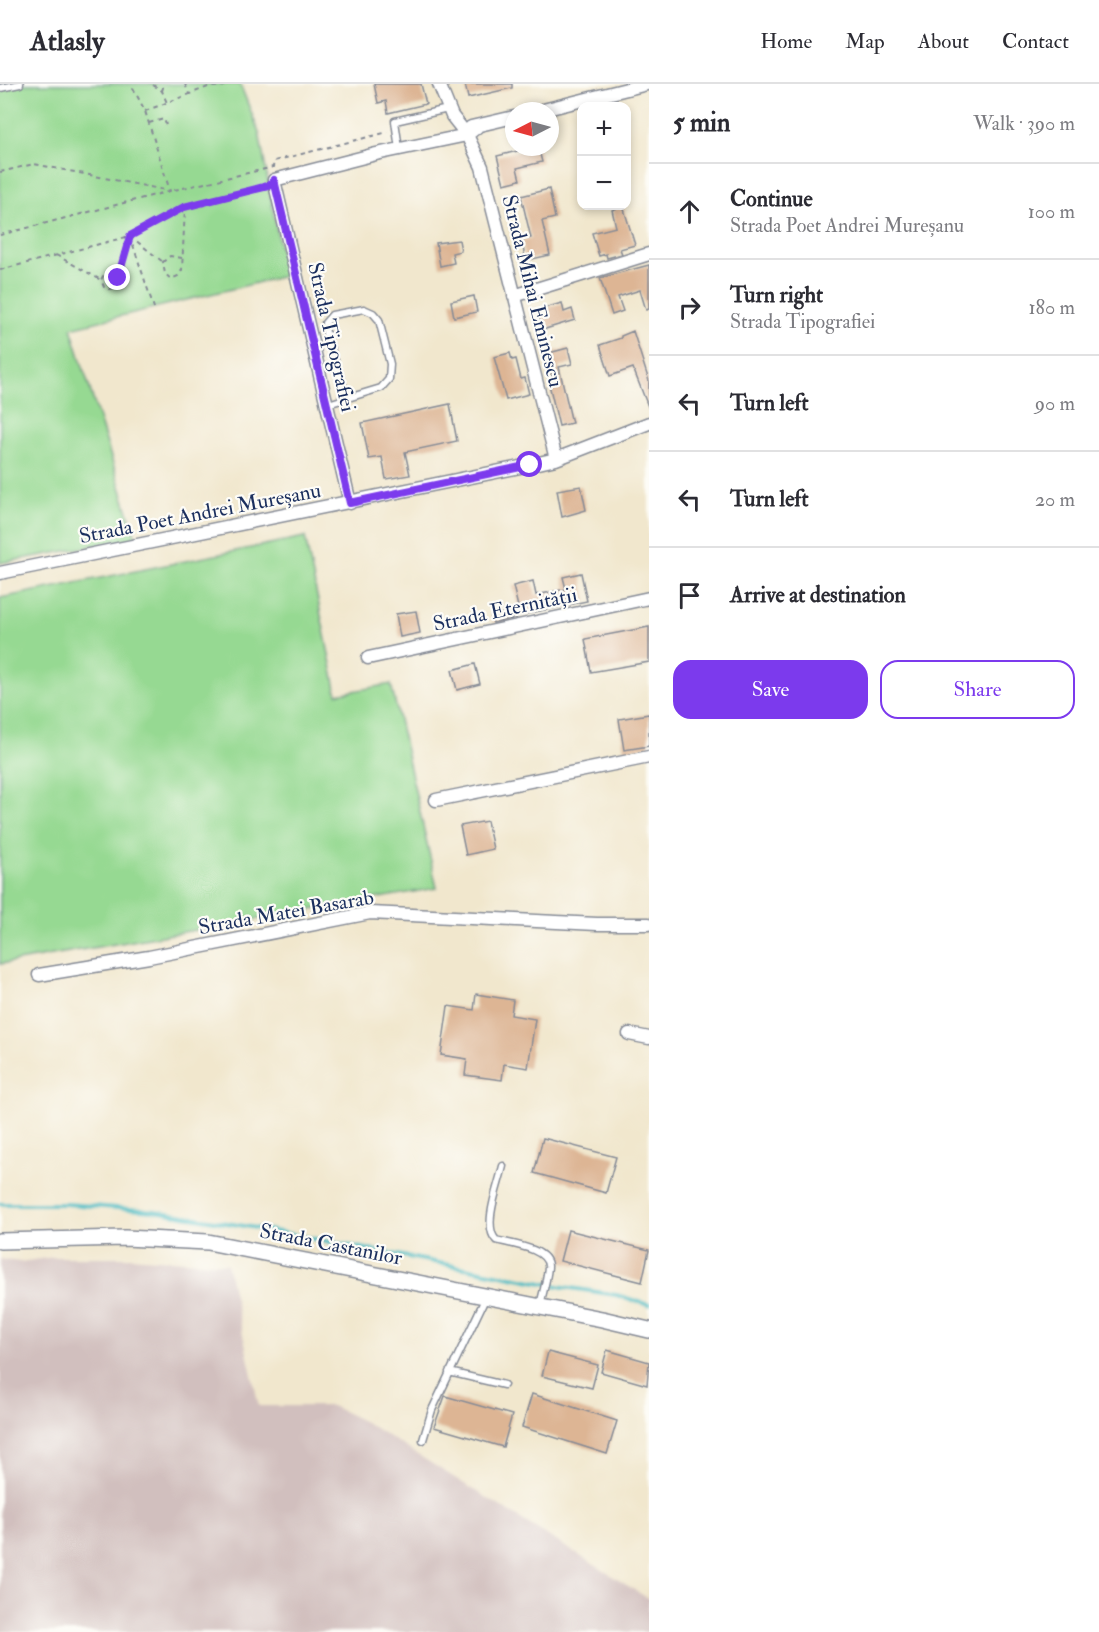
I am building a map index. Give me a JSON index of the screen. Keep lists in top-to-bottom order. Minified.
{"streets":{"street":["Strada Mihai Eminescu","Strada Tipografiei","Strada Poet Andrei Mureșanu","Strada Eternității","Strada Matei Basarab","Strada Castanilor"]},"crossings":[["Strada Mihai Eminescu","Strada Poet Andrei Mureșanu"],["Strada Tipografiei","Strada Poet Andrei Mureșanu"]],"north":"left","page":{"header":"Atlasly","nav":["Home","Map","About","Contact"],"heading":["5 min","Walk · 390 m"],"map_buttons":["+","−"],"list":[["Continue","Strada Poet Andrei Mureșanu","100 m"],["Turn right","Strada Tipografiei","180 m"],["Turn left","90 m"],["Turn left","20 m"],"Arrive at destination"],"buttons":["Save","Share"]}}
